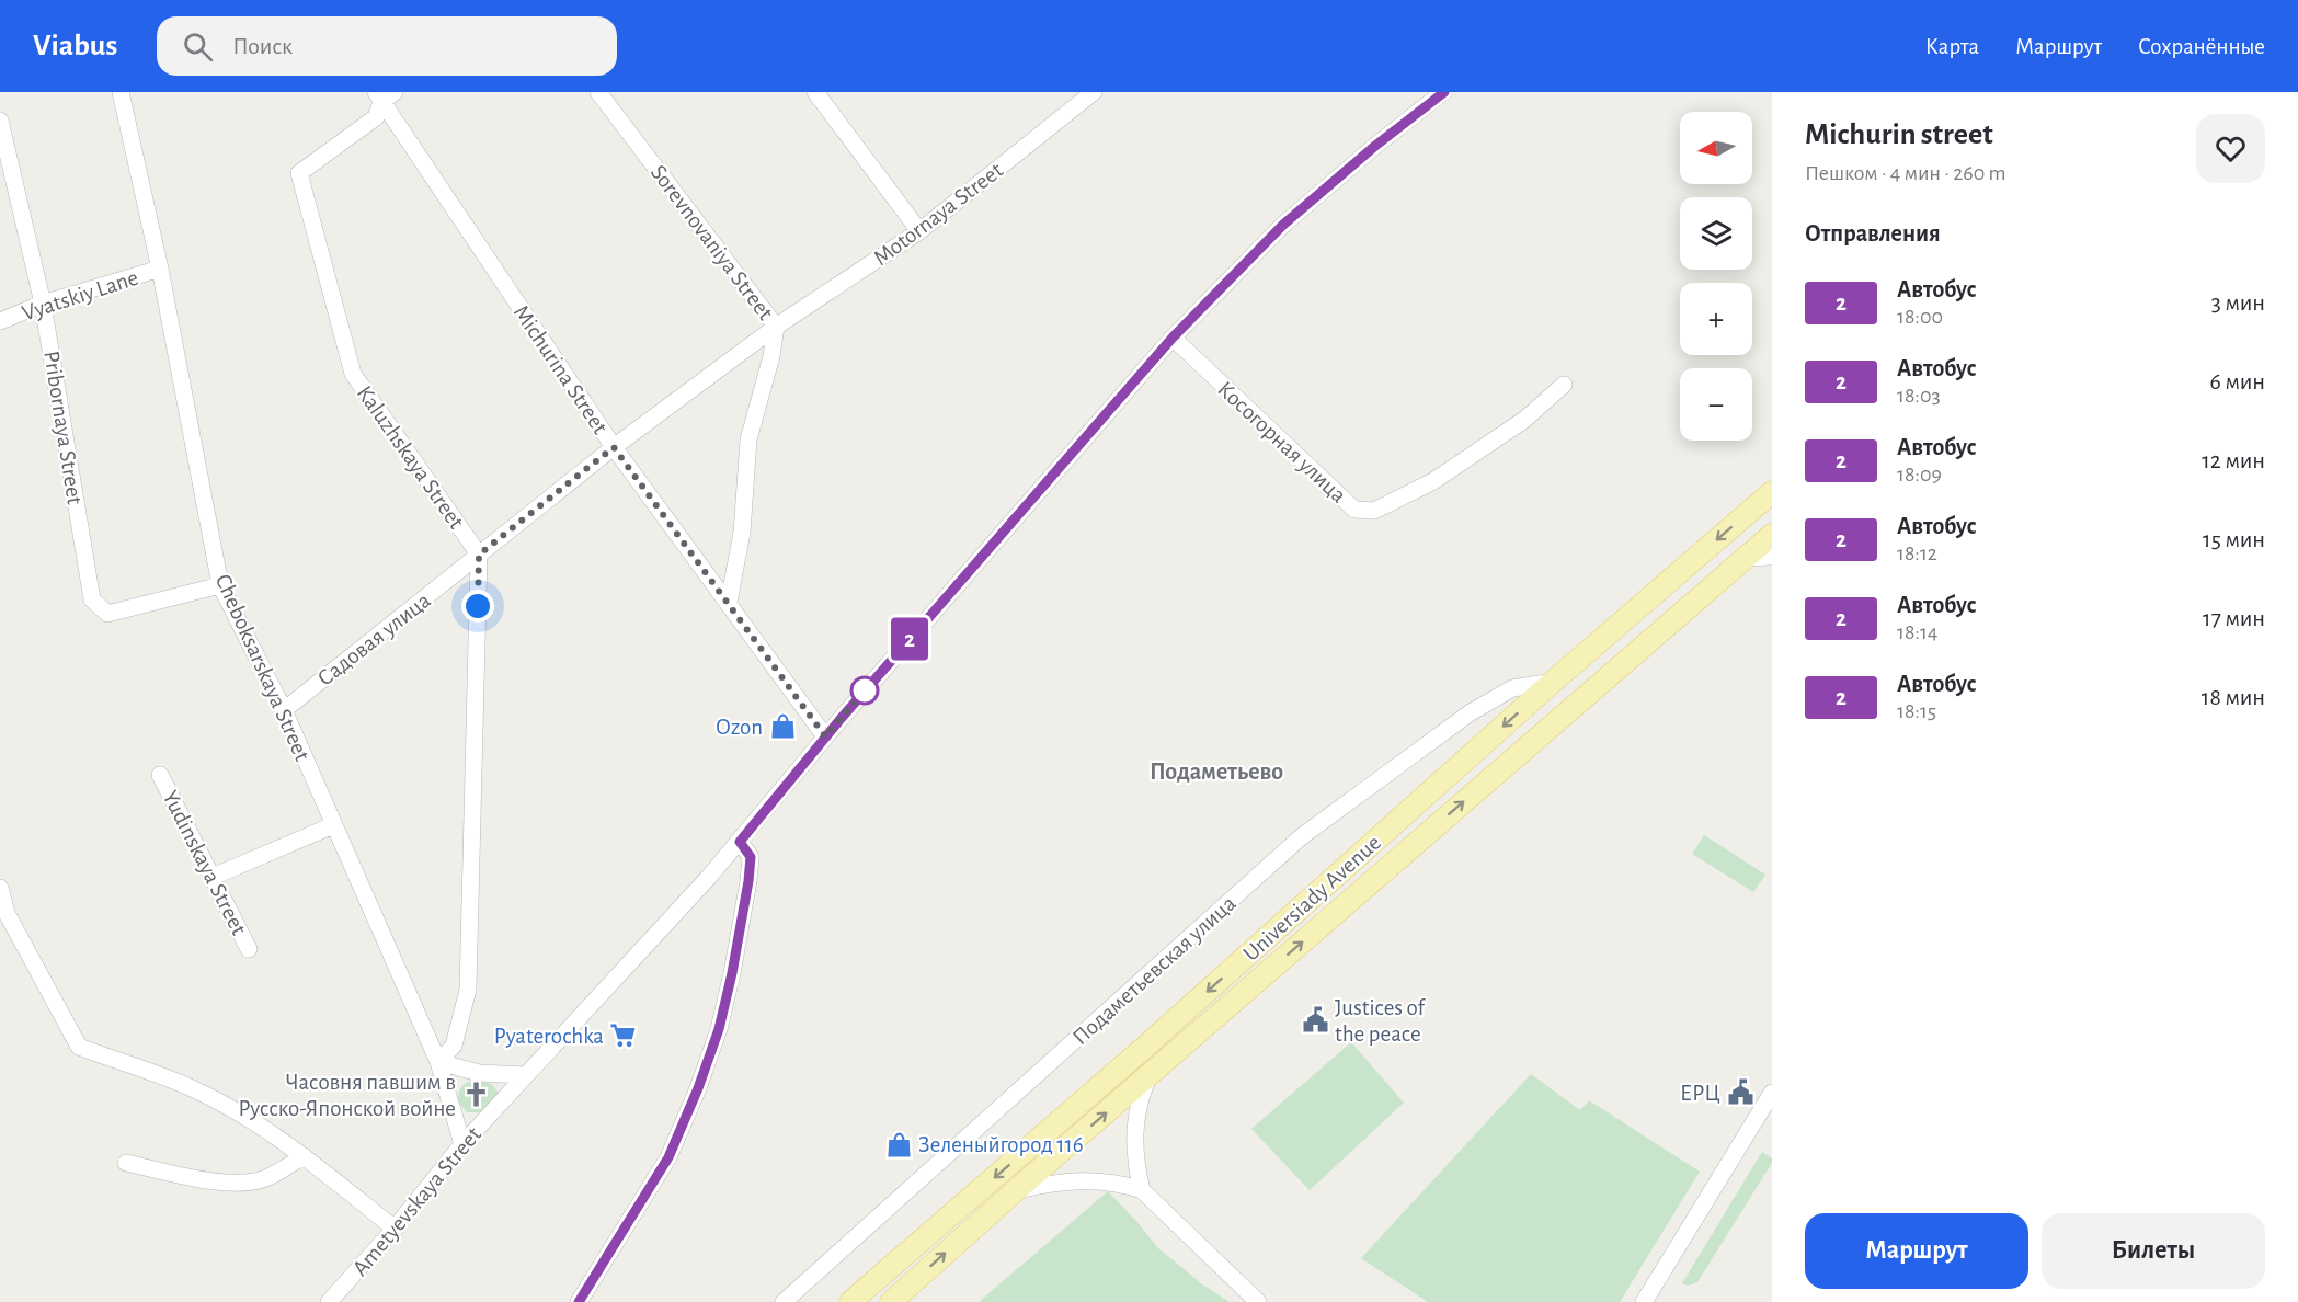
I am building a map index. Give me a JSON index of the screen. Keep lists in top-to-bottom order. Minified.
{"streets":{"main road":["Universiady Avenue"],"street":["Motornaya Street","Sorevnovaniya Street","Vyatskiy Lane","Michurina Street","Pribornaya Street","Косогорная улица","Kaluzhskaya Street","Садовая улица","Cheboksarskaya Street","Yudinskaya Street","Подаметьевская улица","Ametyevskaya Street"]},"crossings":[["Motornaya Street","Sorevnovaniya Street"],["Motornaya Street","Садовая улица"],["Sorevnovaniya Street","Michurina Street"],["Sorevnovaniya Street","Садовая улица"],["Vyatskiy Lane","Pribornaya Street"],["Vyatskiy Lane","Cheboksarskaya Street"],["Michurina Street","Kaluzhskaya Street"],["Michurina Street","Садовая улица"],["Michurina Street","Ametyevskaya Street"],["Pribornaya Street","Cheboksarskaya Street"],["Косогорная улица","Ametyevskaya Street"],["Kaluzhskaya Street","Садовая улица"],["Садовая улица","Cheboksarskaya Street"],["Cheboksarskaya Street","Ametyevskaya Street"],["Universiady Avenue","Подаметьевская улица"]],"districts":["Подаметьево"],"places":{"shop":["Ozon","Зеленыйгород 116"],"public building":["Justices of the peace","ЕРЦ"],"supermarket":["Pyaterochka"],"church":["Часовня павшим в Русско-Японской войне"]},"lines":["bus line 2"],"north":"left","page":{"header":"Viabus","search":"Поиск","nav":["Карта","Маршрут","Сохранённые"],"on_map":"2","heading":[["Michurin street","Пешком · 4 мин · 260 m"],"Отправления"],"map_buttons":["+","−"],"list":[{"mark":"2","name":"Автобус","note":"18:00","value":"3 мин"},{"mark":"2","name":"Автобус","note":"18:03","value":"6 мин"},{"mark":"2","name":"Автобус","note":"18:09","value":"12 мин"},{"mark":"2","name":"Автобус","note":"18:12","value":"15 мин"},{"mark":"2","name":"Автобус","note":"18:14","value":"17 мин"},{"mark":"2","name":"Автобус","note":"18:15","value":"18 мин"}],"buttons":["Маршрут","Билеты"]}}
